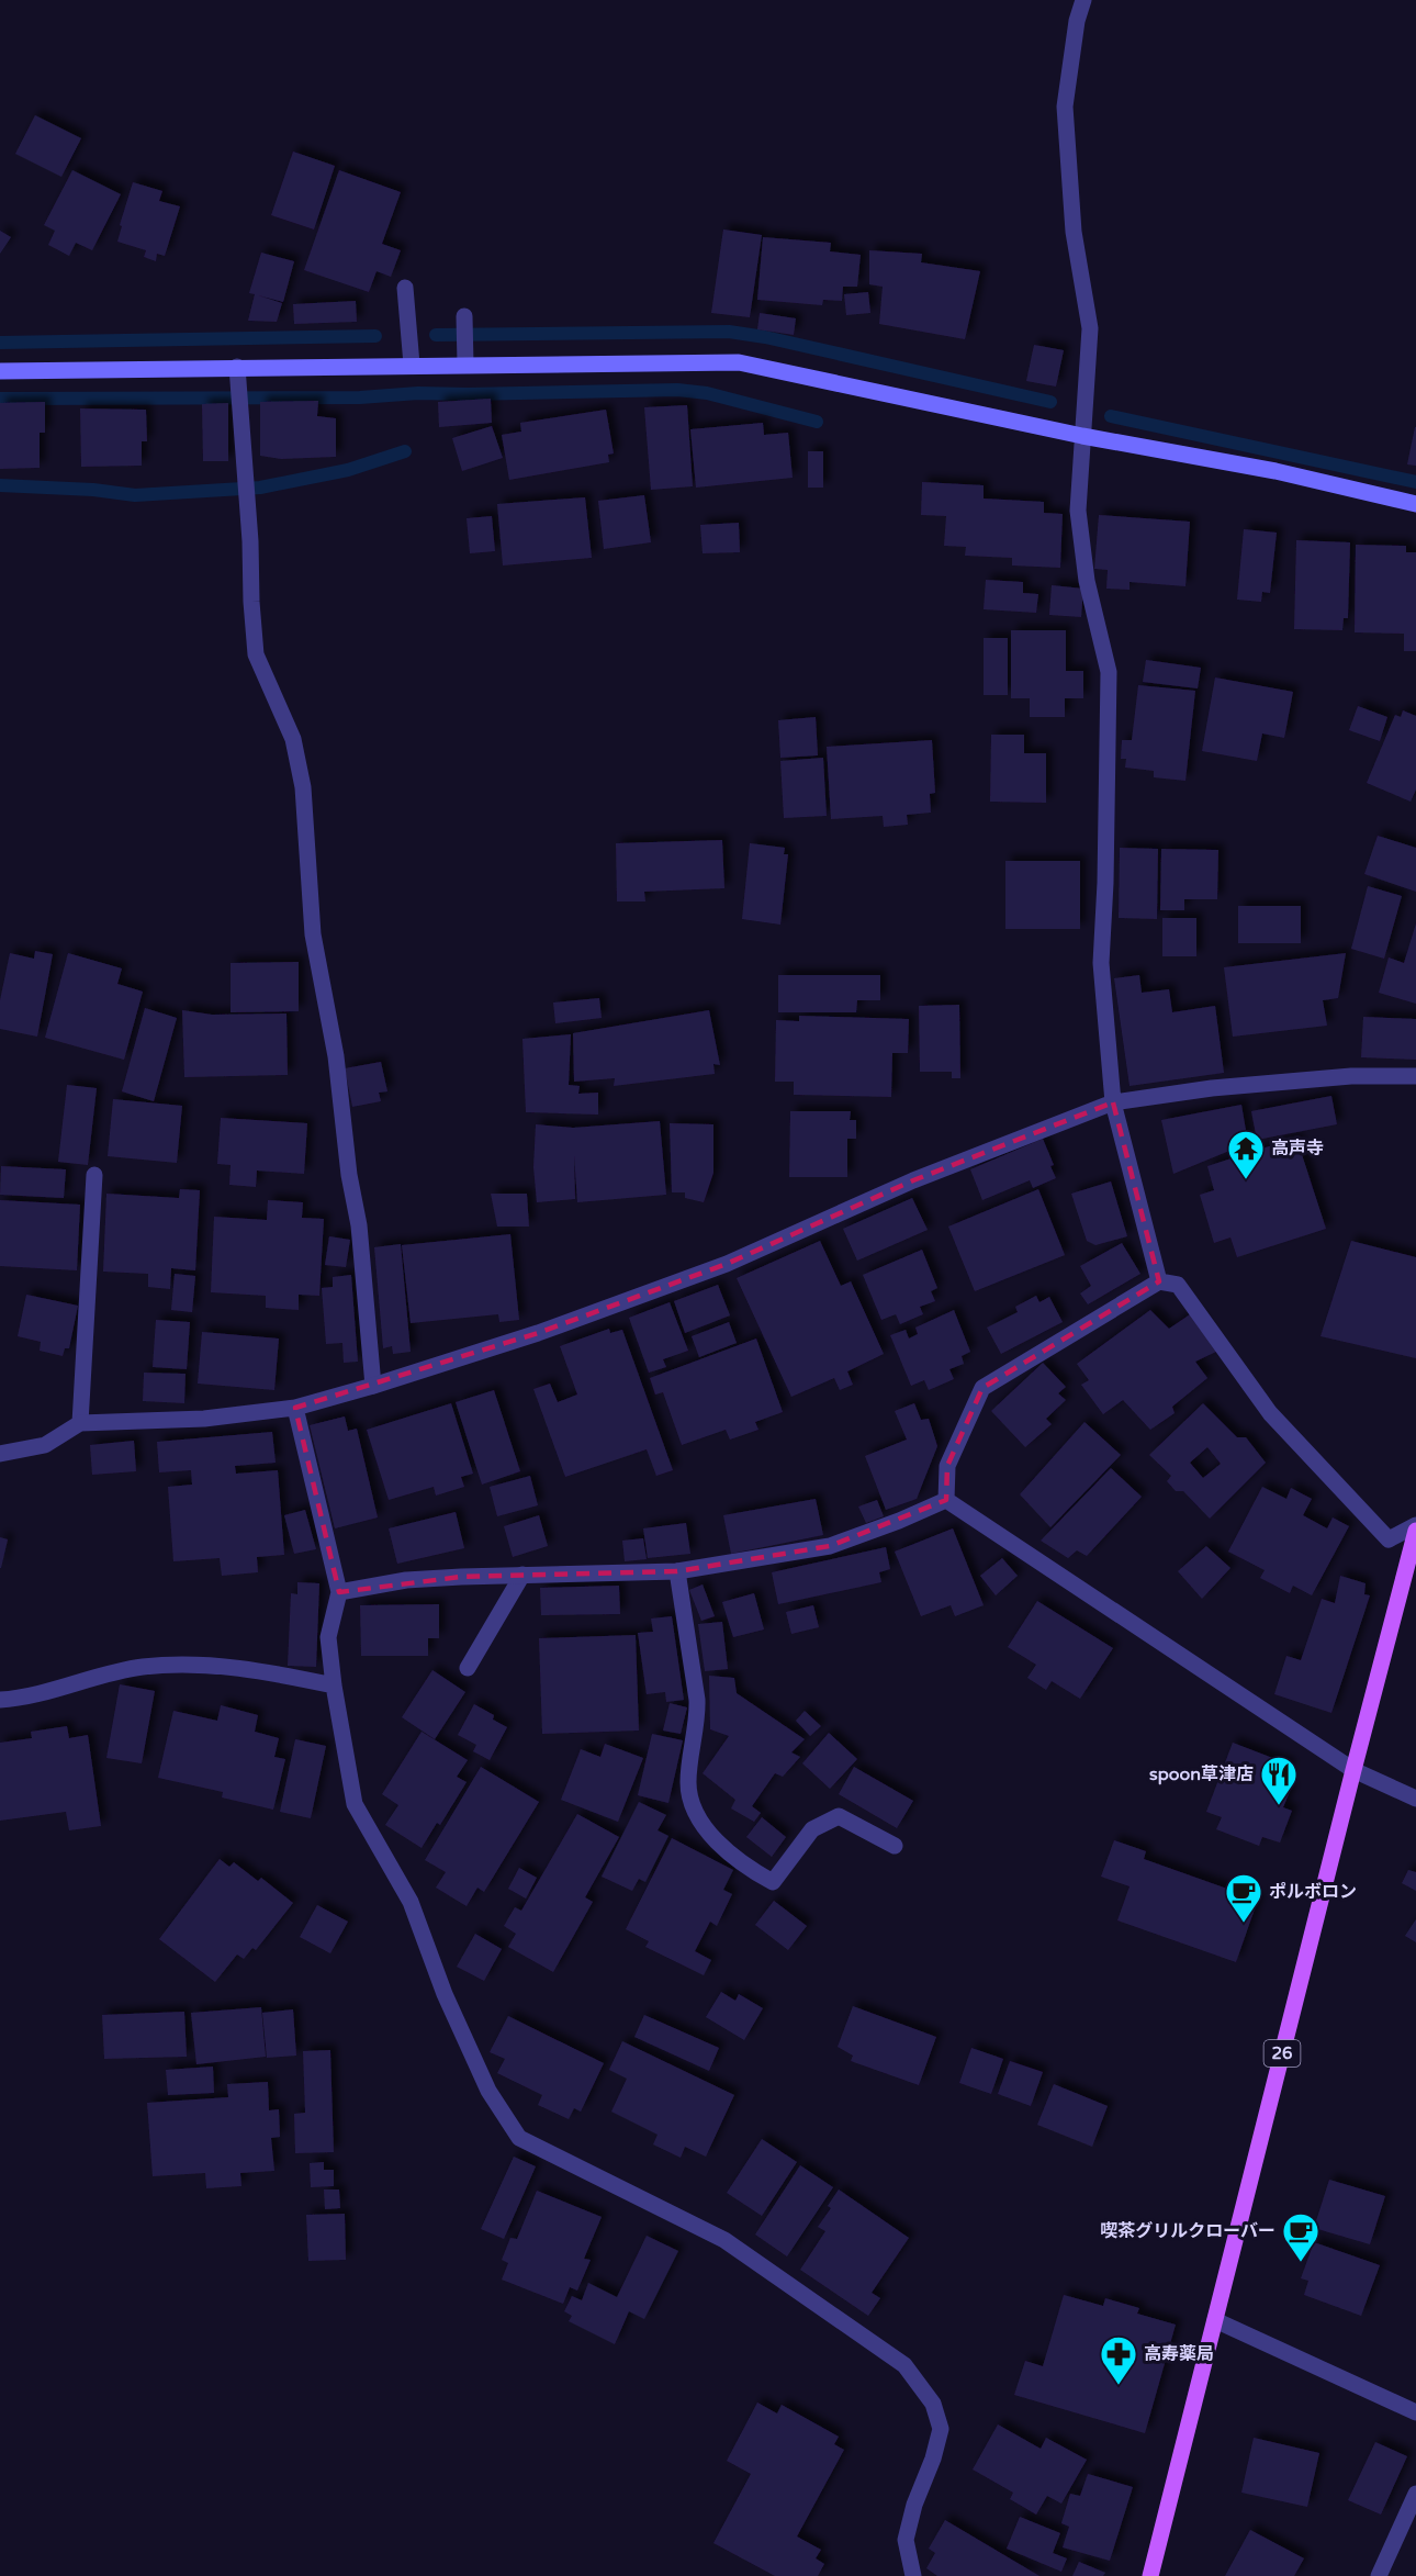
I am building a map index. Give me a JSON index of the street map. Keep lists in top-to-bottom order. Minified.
{"streets":{"main road":["26"]},"places":{"temple":["高声寺"],"restaurant":["spoon草津店"],"cafe":["ポルボロン","喫茶グリルクローバー"],"pharmacy":["高寿薬局"]}}
